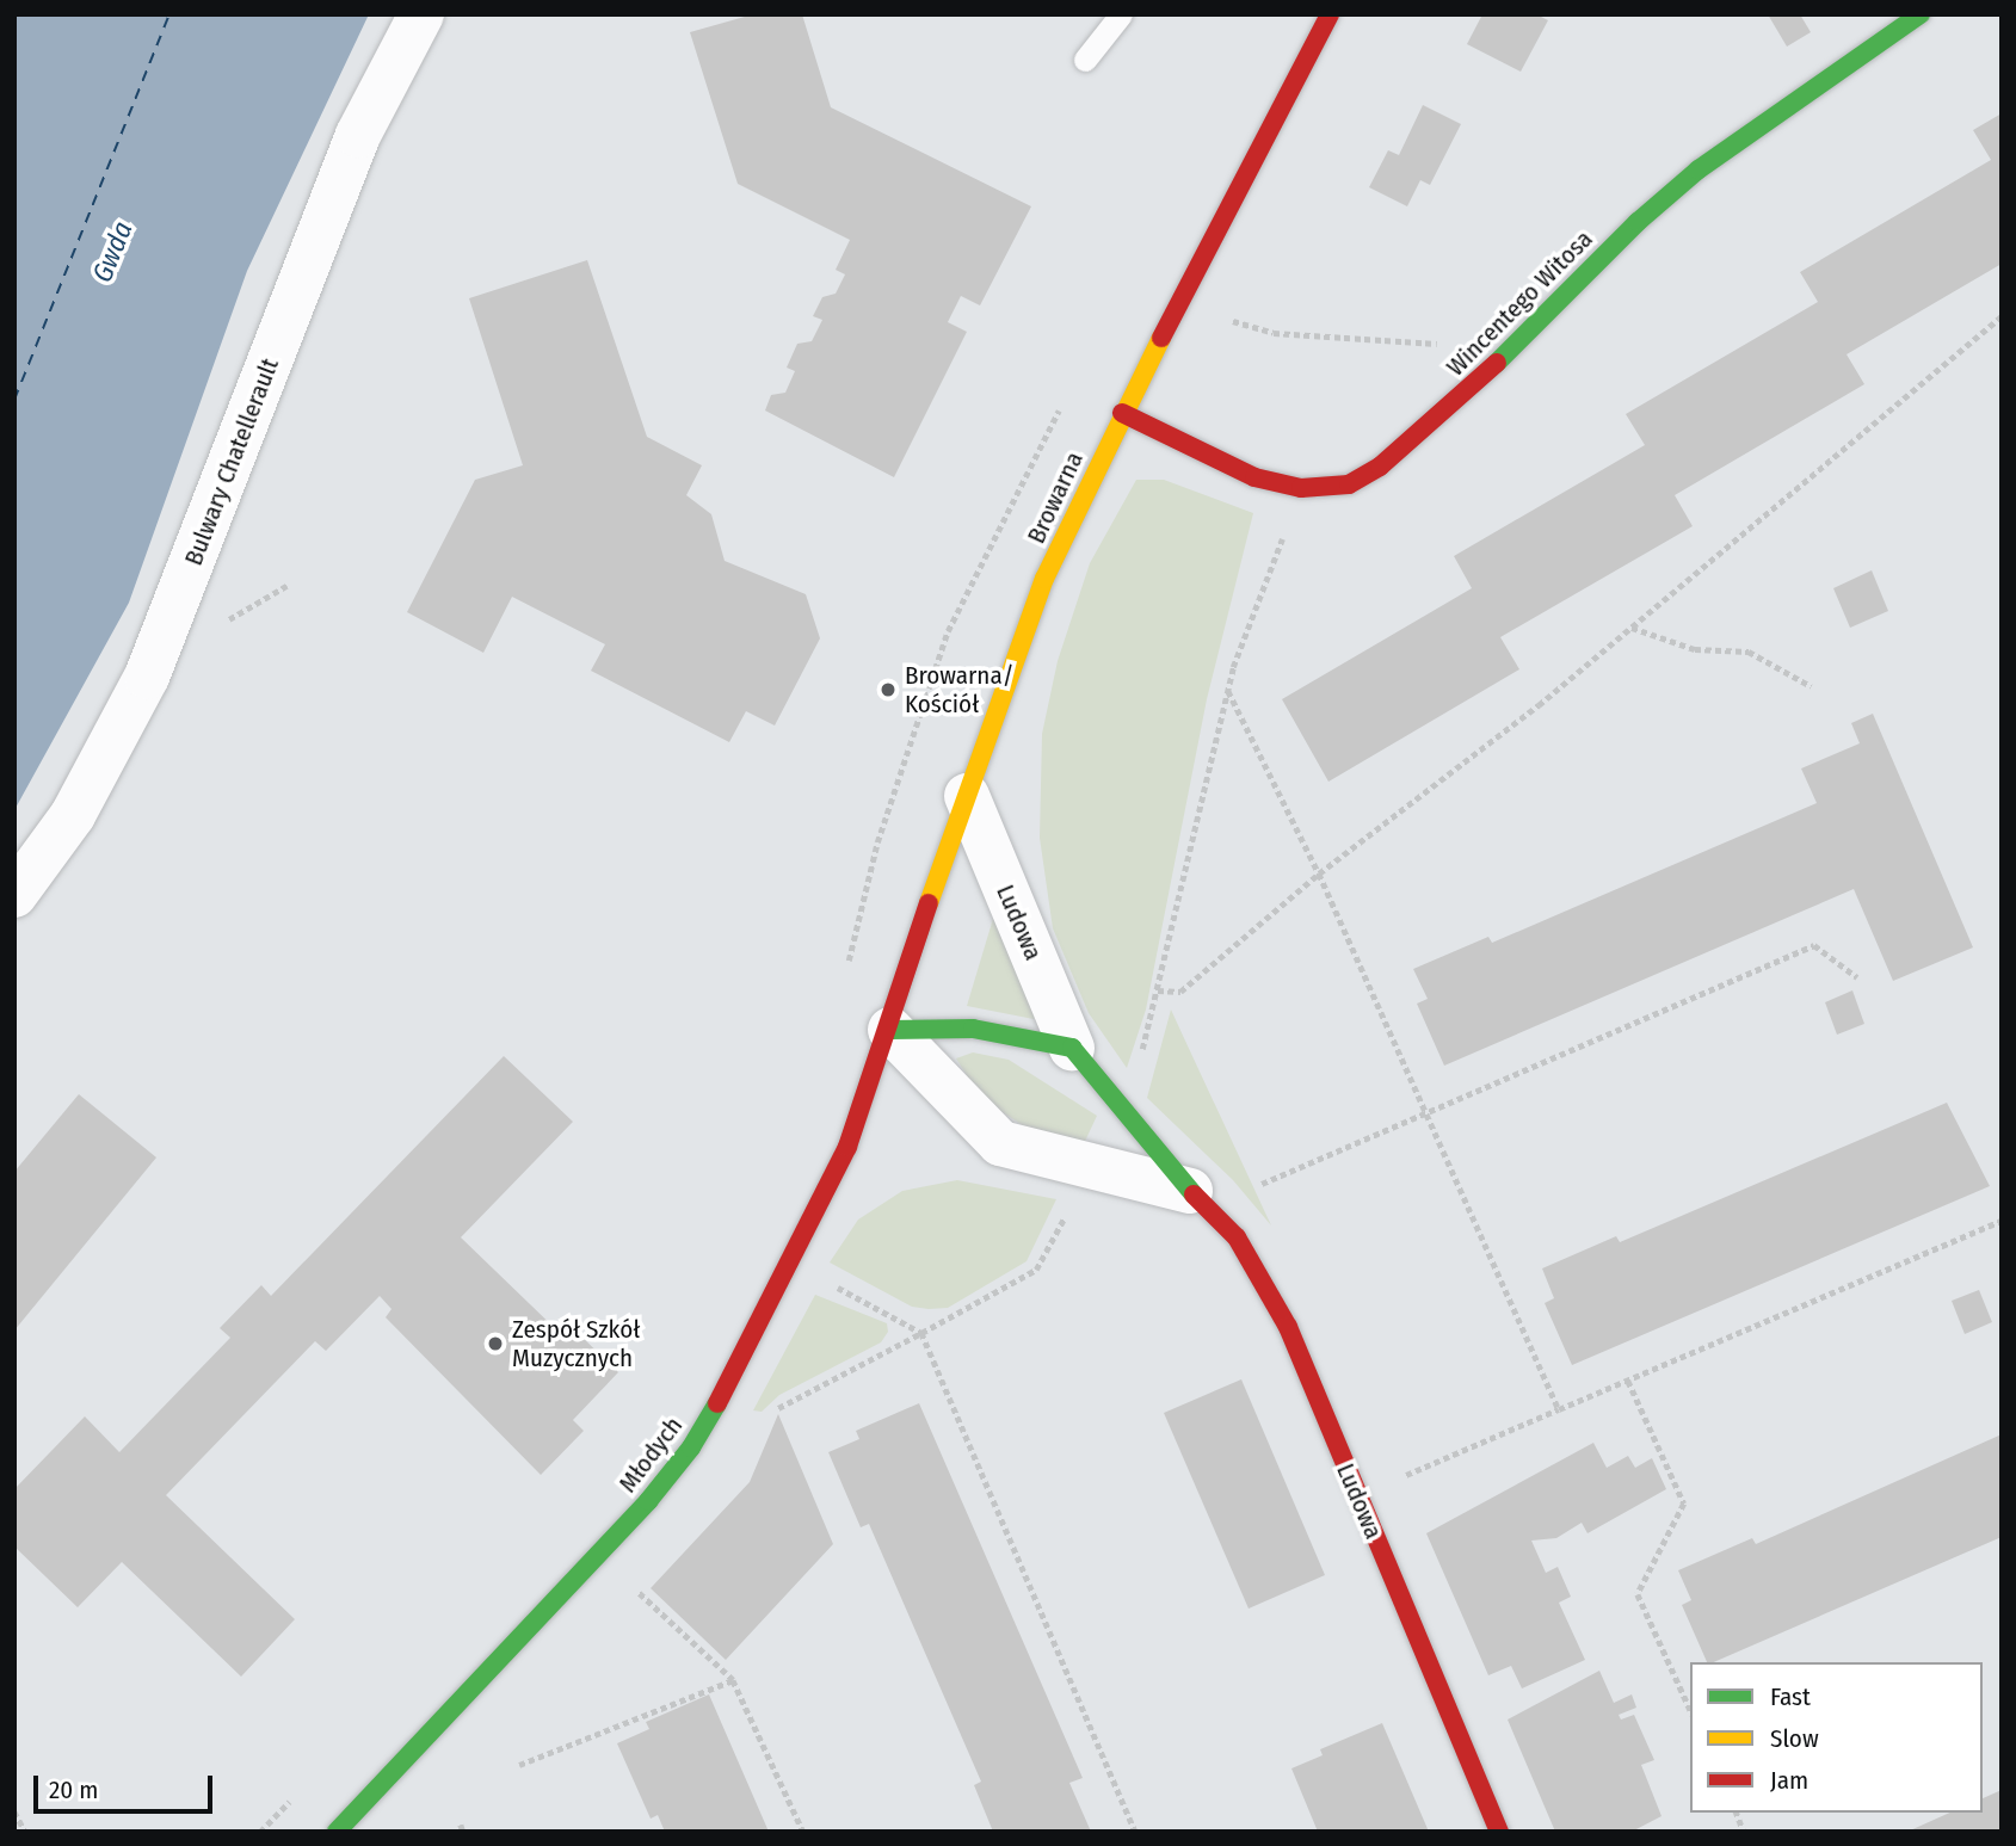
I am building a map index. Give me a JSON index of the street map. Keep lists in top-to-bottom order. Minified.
{"streets":{"street":["Wincentego Witosa","Bulwary Chatellerault","Browarna","Ludowa","Młodych"]},"crossings":[["Wincentego Witosa","Browarna"],["Browarna","Ludowa"],["Browarna","Młodych"]],"water":["Gwda"],"places":["Browarna/ Kościół","Zespół Szkół Muzycznych"],"legend":["Fast","Slow","Jam"],"scale_bar":"20 m"}
